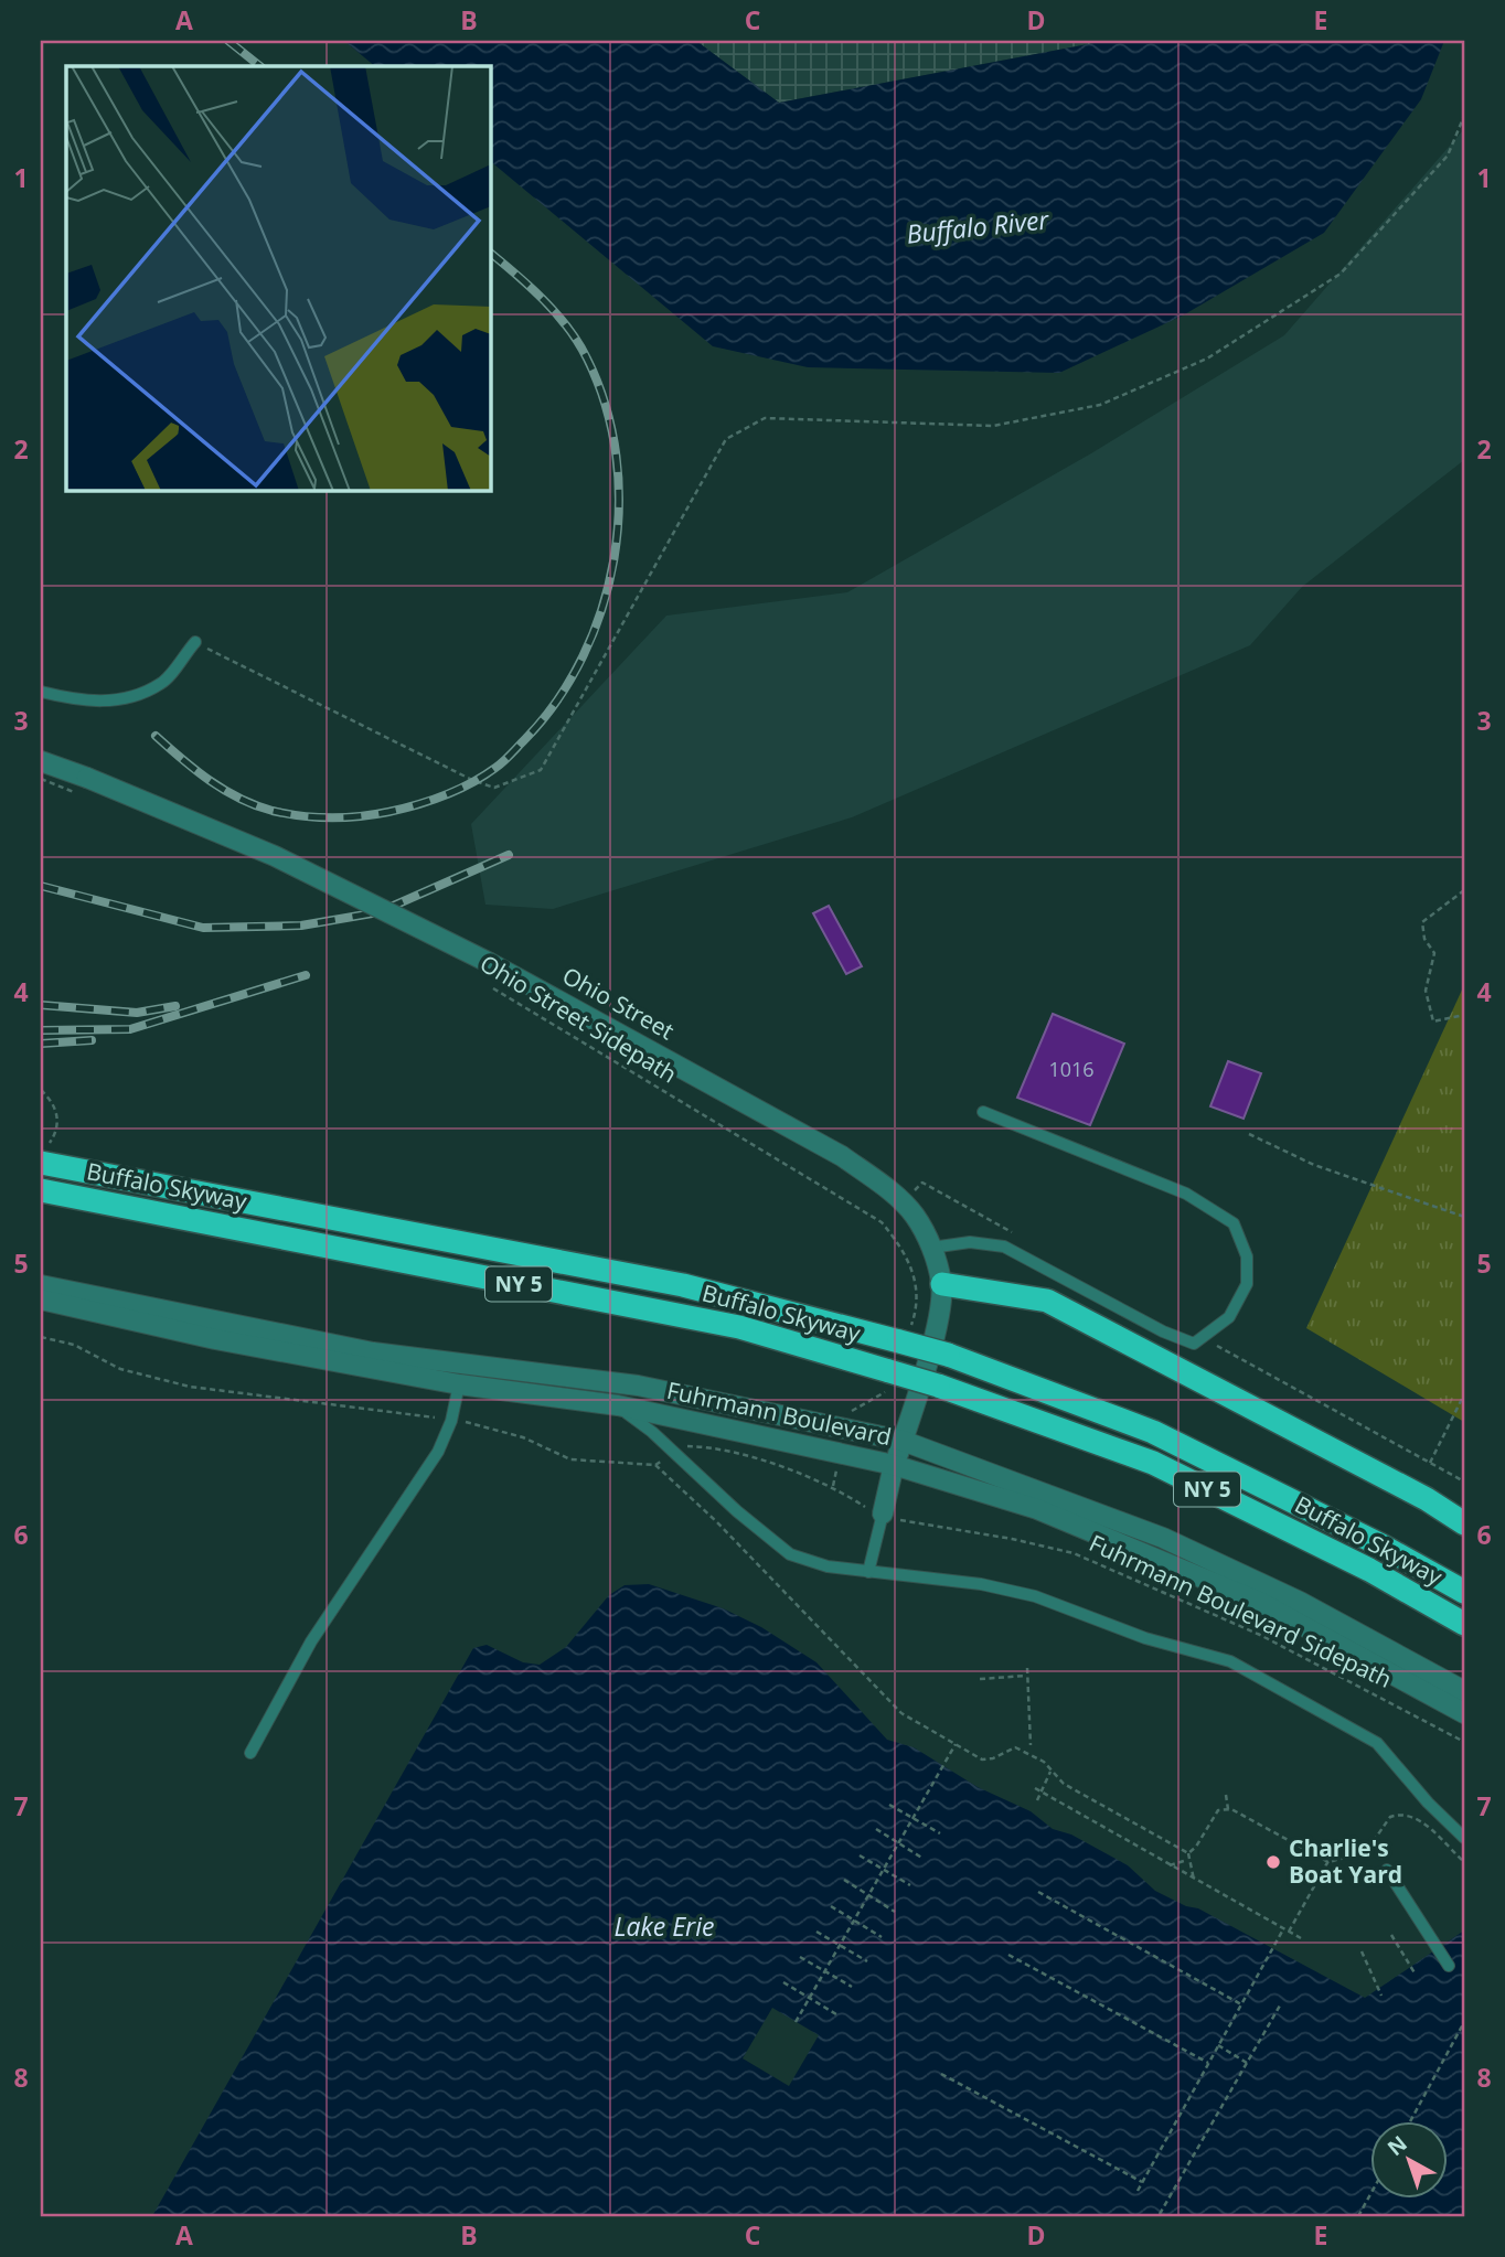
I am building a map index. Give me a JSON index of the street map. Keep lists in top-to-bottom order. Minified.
{"streets":{"highway":["Buffalo Skyway","NY 5"],"street":["Ohio Street","Fuhrmann Boulevard"],"path":["Ohio Street Sidepath","Fuhrmann Boulevard Sidepath"]},"crossings":[["Ohio Street","Fuhrmann Boulevard"],["Ohio Street","Fuhrmann Boulevard Sidepath"],["Ohio Street Sidepath","Buffalo Skyway"]],"water":["Buffalo River","Lake Erie"],"places":["Charlie's Boat Yard"],"house_numbers":["1016"],"north":"top left","grid":{"columns":["A","B","C","D","E"],"rows":["1","2","3","4","5","6","7","8"]}}
